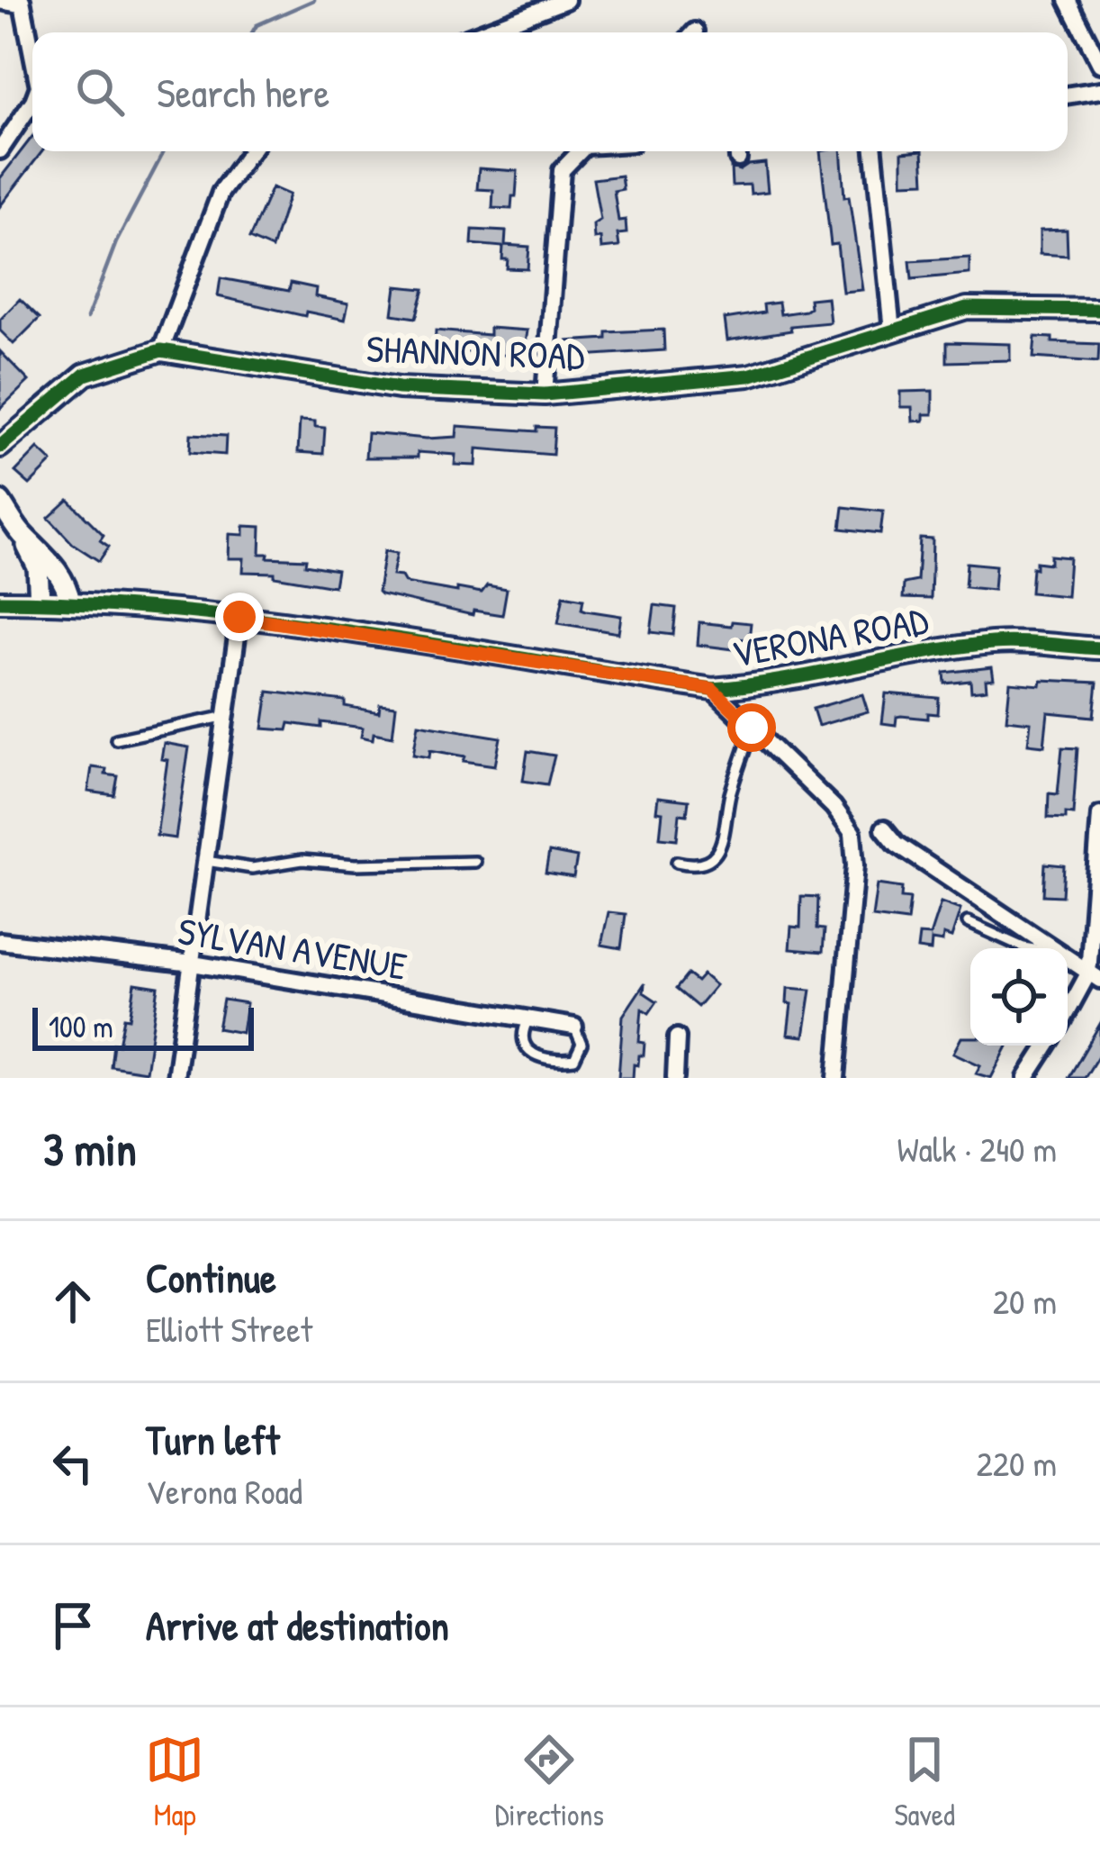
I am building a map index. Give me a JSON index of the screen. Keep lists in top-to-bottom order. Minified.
{"streets":{"street":["SHANNON ROAD","VERONA ROAD","SYLVAN AVENUE"]},"scale_bar":"100 m","page":{"search":"Search here","scale":"100 m","heading":["3 min","Walk · 240 m"],"list":[["Continue","Elliott Street","20 m"],["Turn left","Verona Road","220 m"],"Arrive at destination"],"nav":["Map","Directions","Saved"]}}
